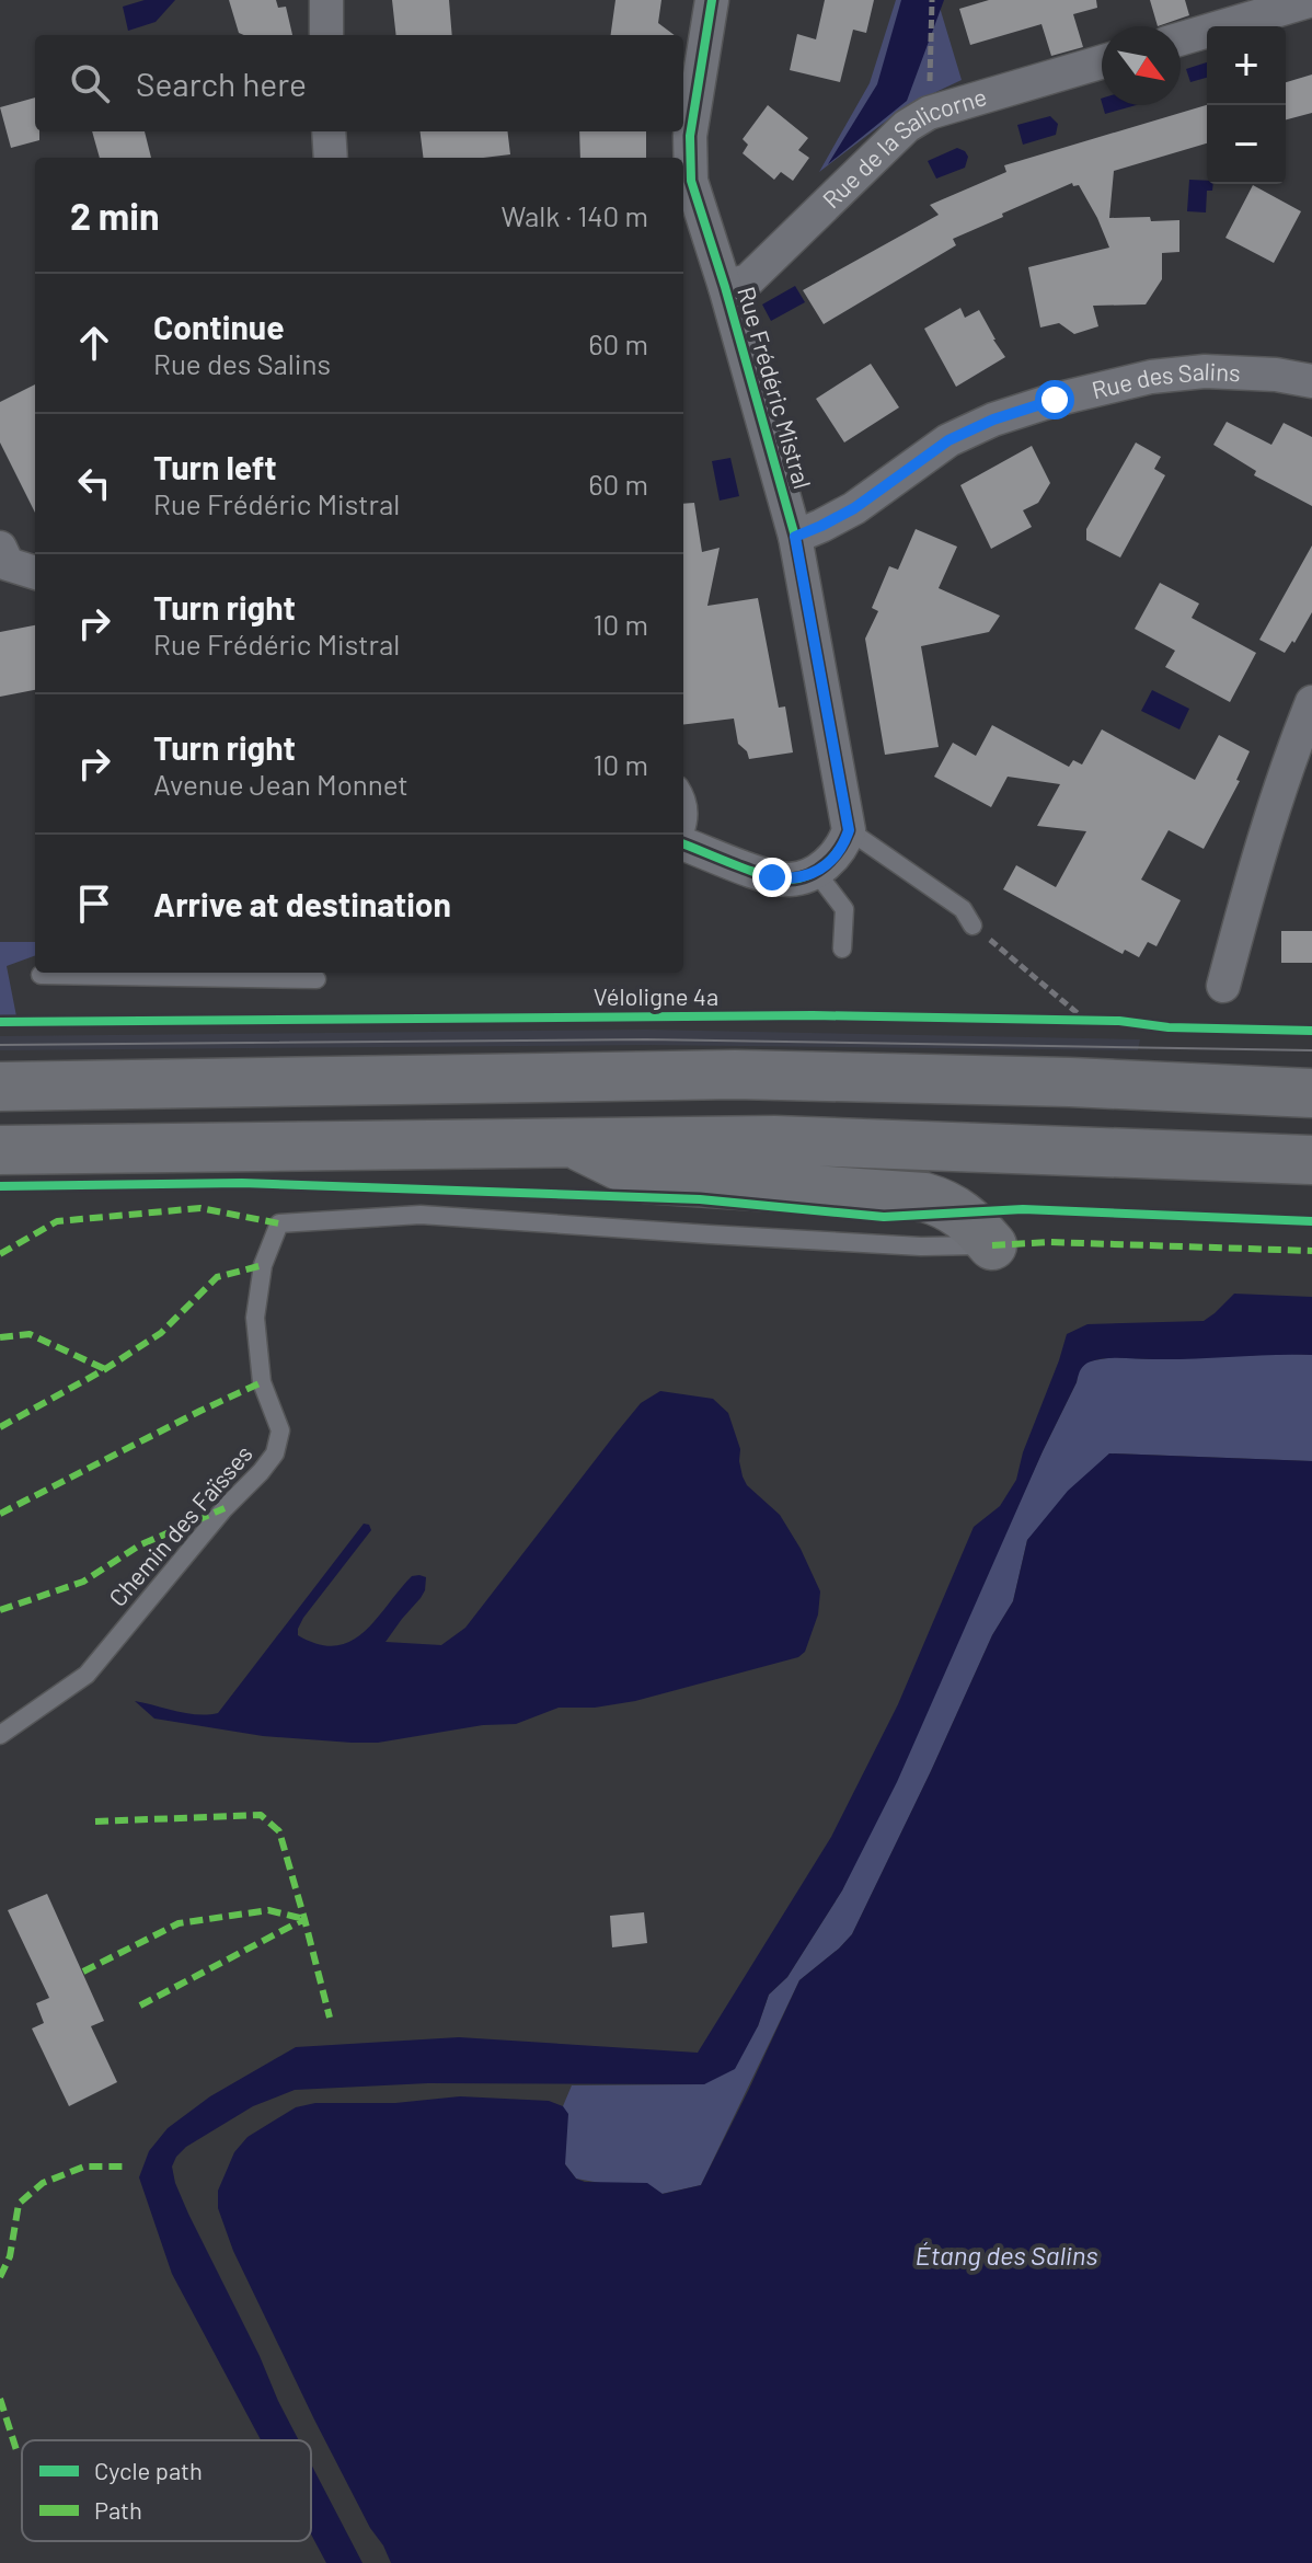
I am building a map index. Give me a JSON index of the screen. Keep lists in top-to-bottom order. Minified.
{"streets":{"street":["Rue de la Salicorne","Rue des Salins","Rue Frédéric Mistral"],"lane":["Chemin des Faïsses"],"cycle path":["Véloligne 4a"]},"crossings":[["Rue de la Salicorne","Rue Frédéric Mistral"],["Rue des Salins","Rue Frédéric Mistral"]],"water":["Étang des Salins"],"legend":["Cycle path","Path"],"north":"bottom right","page":{"map_buttons":["+","−"],"search":"Search here","heading":["2 min","Walk · 140 m"],"list":[["Continue","Rue des Salins","60 m"],["Turn left","Rue Frédéric Mistral","60 m"],["Turn right","Rue Frédéric Mistral","10 m"],["Turn right","Avenue Jean Monnet","10 m"],"Arrive at destination"]}}
